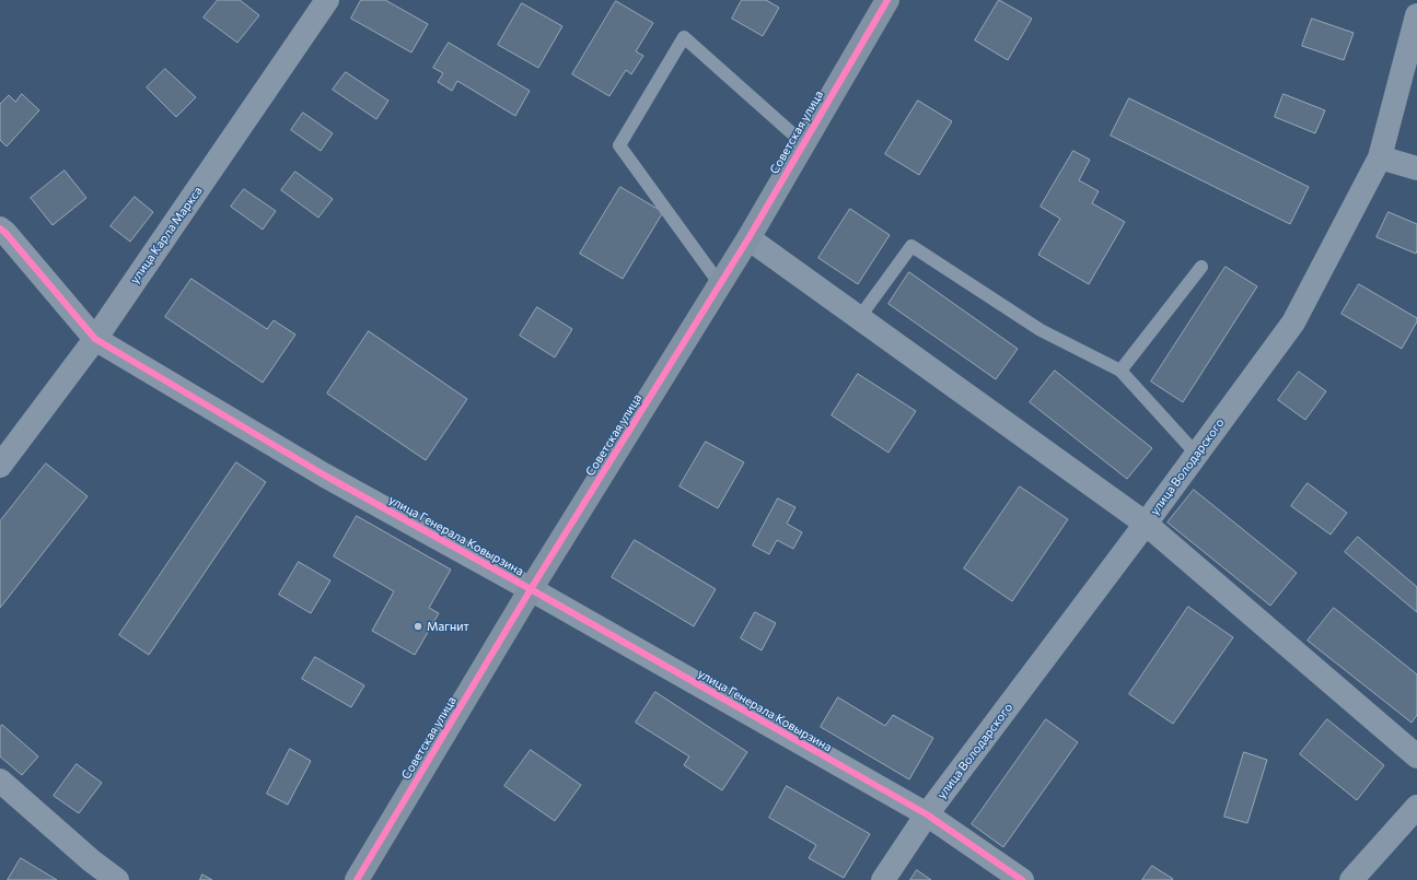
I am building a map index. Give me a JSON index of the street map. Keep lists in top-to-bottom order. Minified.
{"streets":{"street":["Советская улица","улица Карла Маркса","улица Володарского","улица Генерала Ковырзина"]},"crossings":[["Советская улица","улица Генерала Ковырзина"],["улица Карла Маркса","улица Генерала Ковырзина"],["улица Володарского","улица Генерала Ковырзина"]],"places":["Магнит"]}
